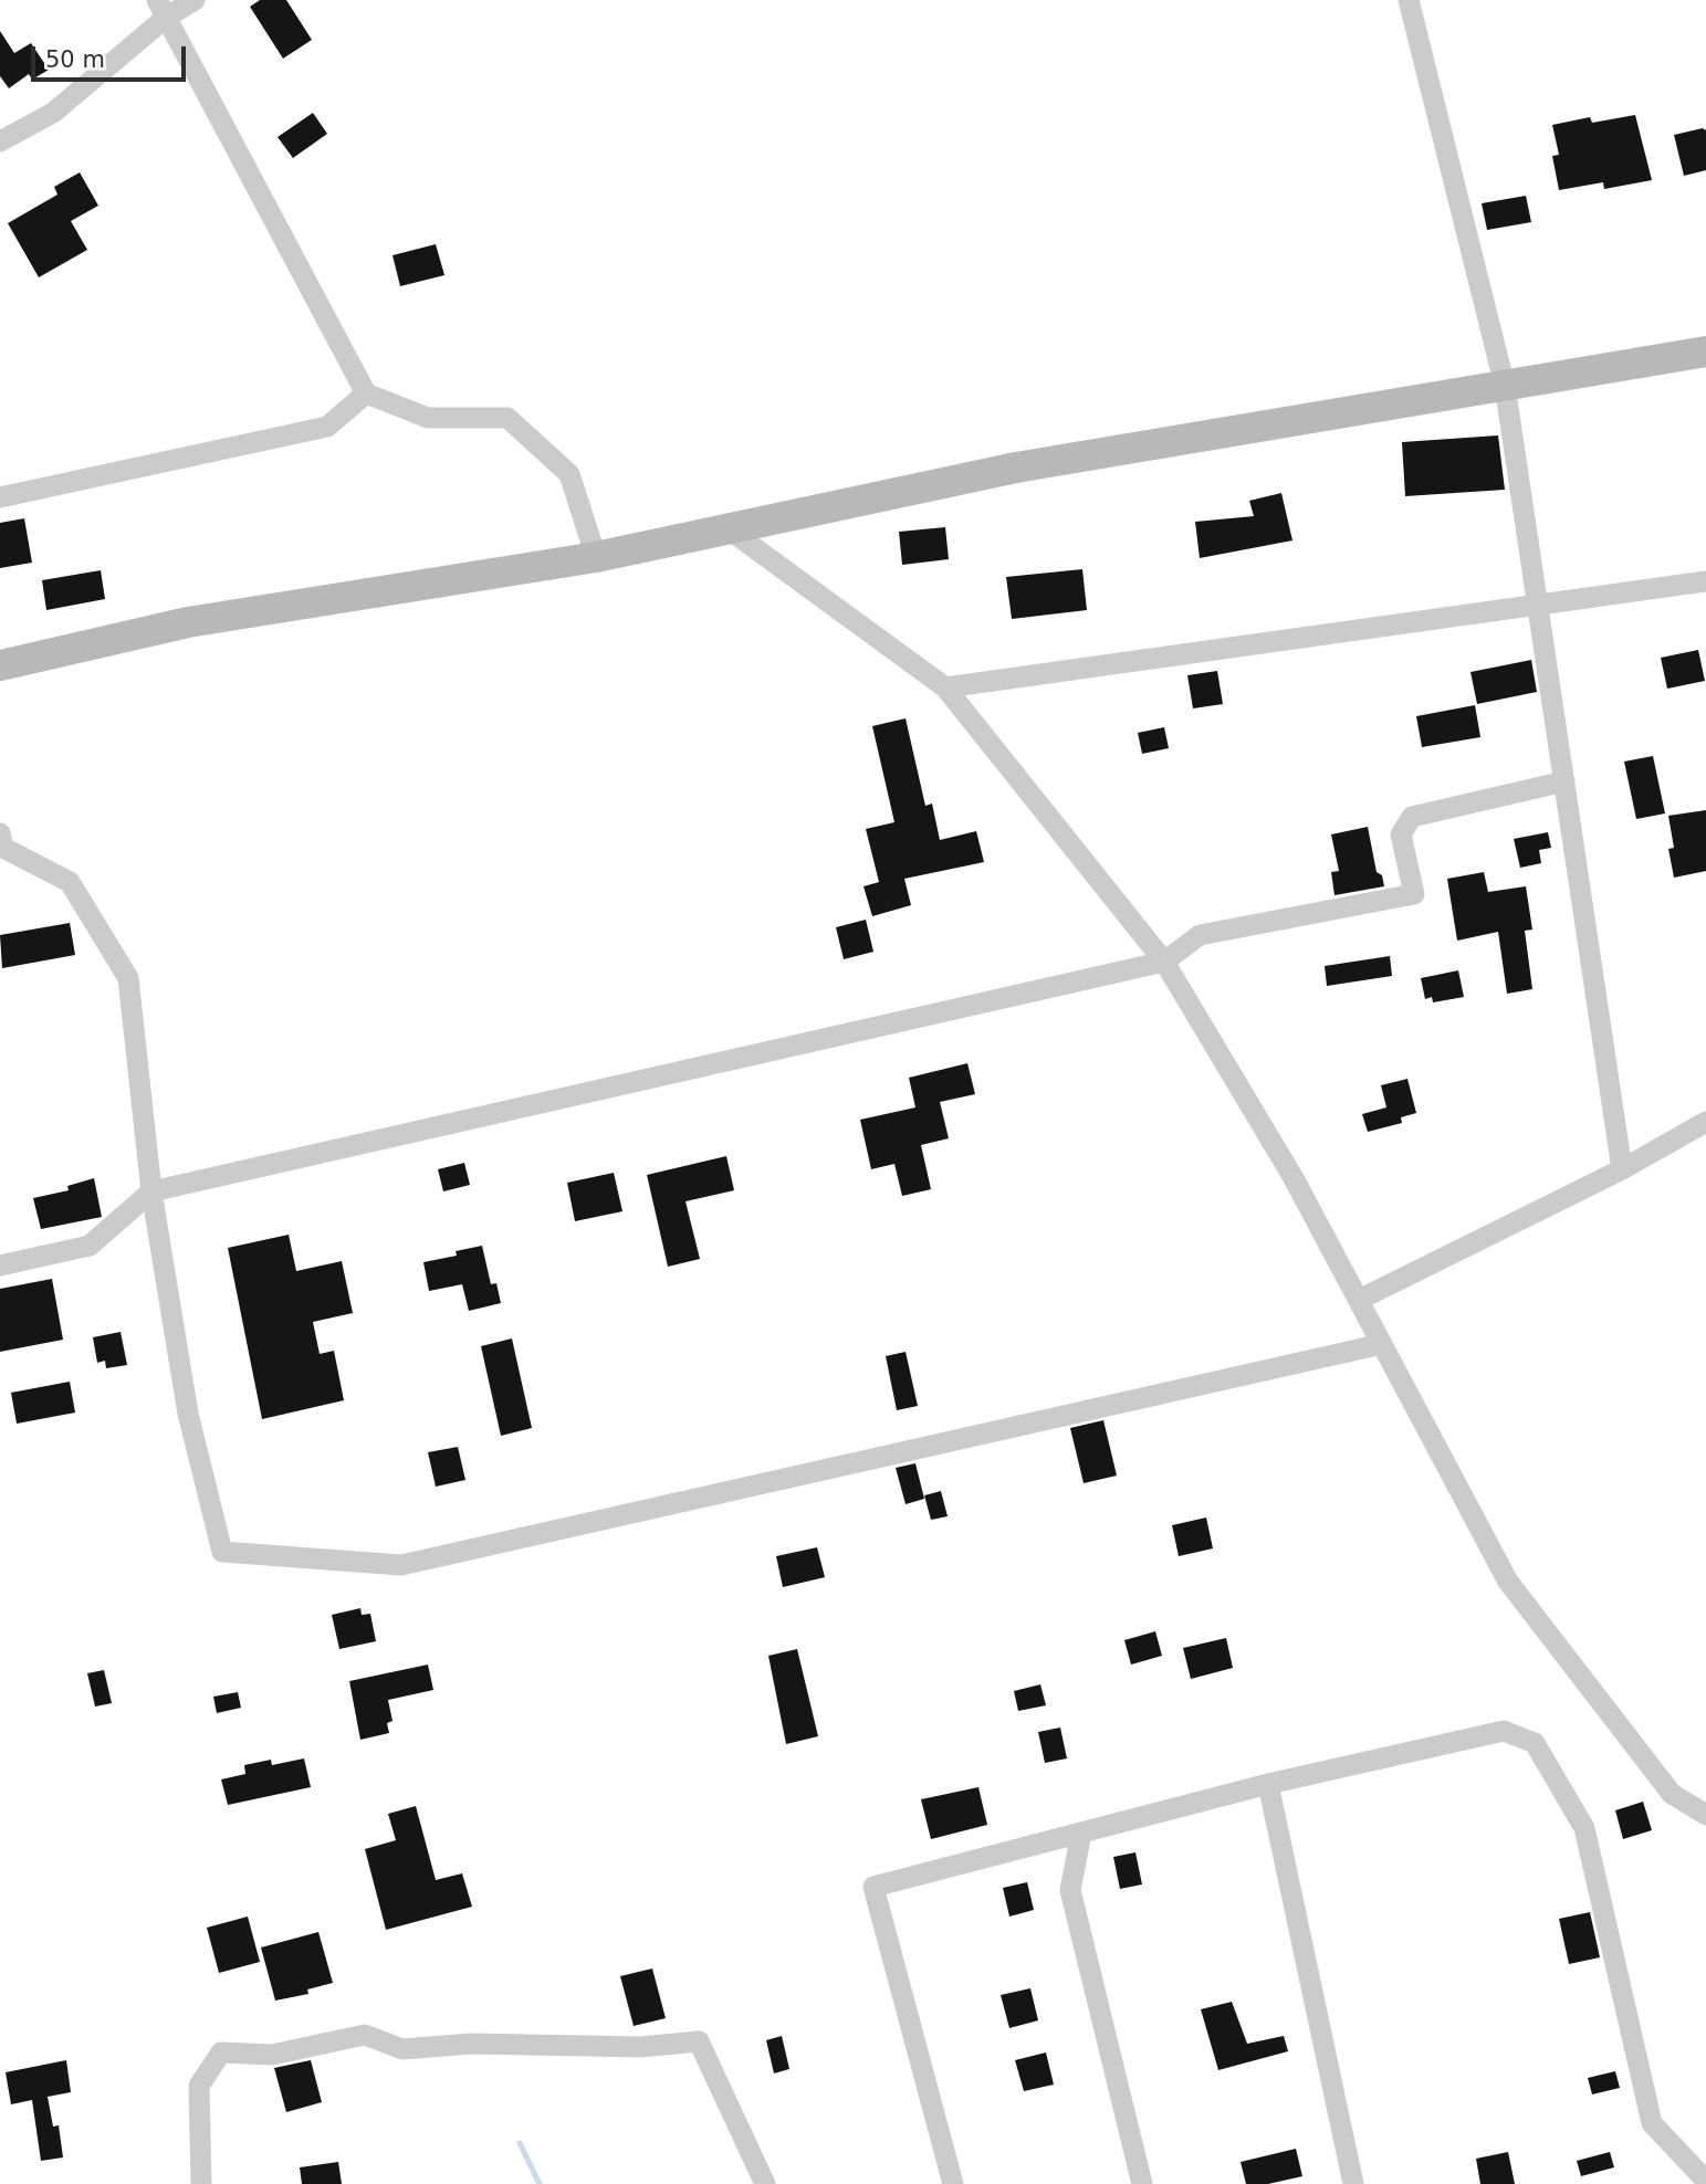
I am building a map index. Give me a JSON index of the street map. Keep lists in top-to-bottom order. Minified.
{"scale_bar":"50 m"}
